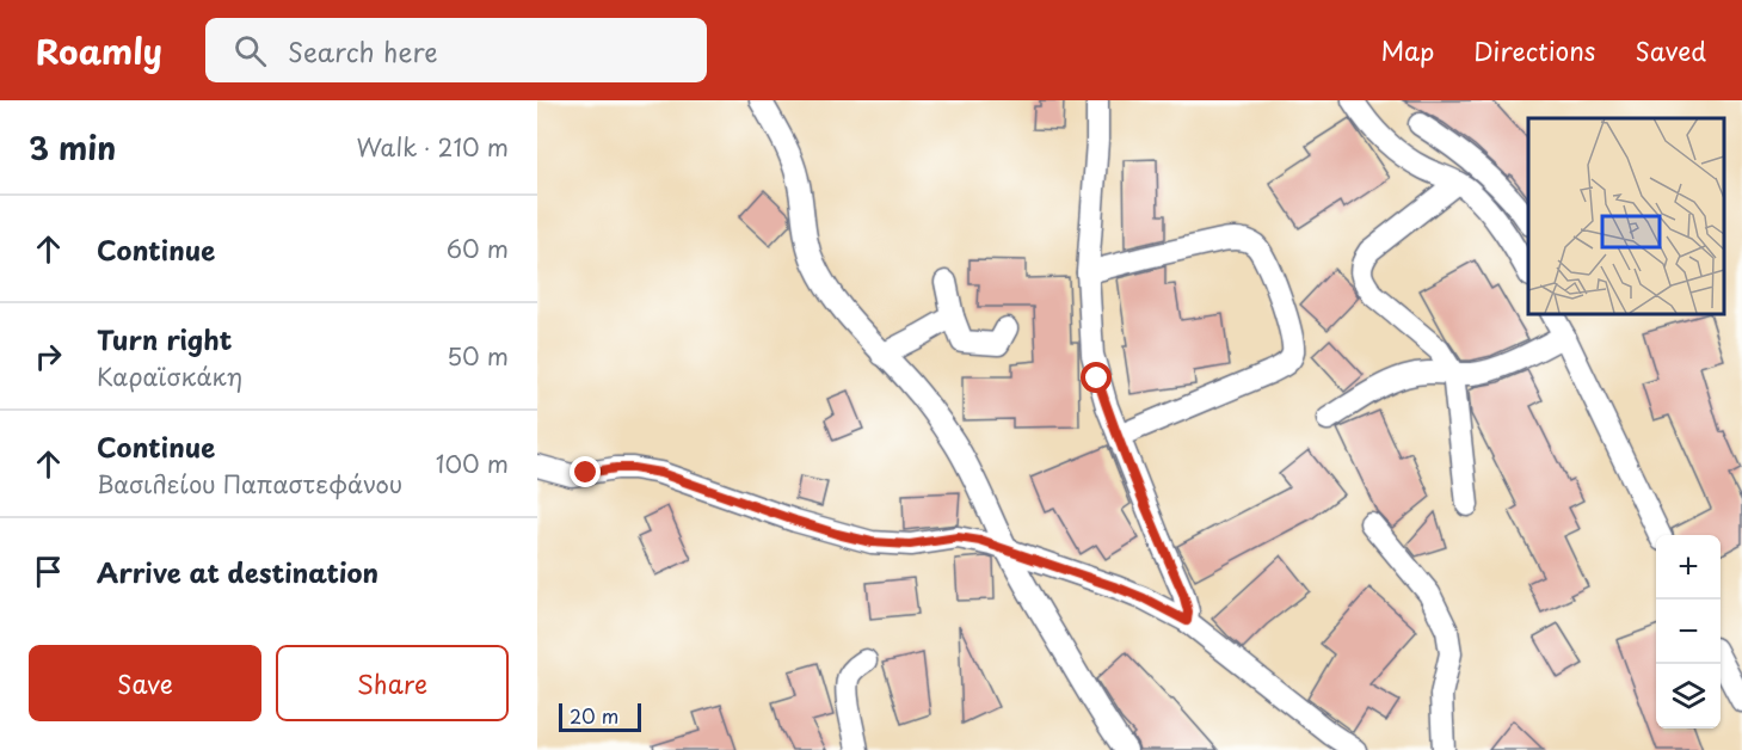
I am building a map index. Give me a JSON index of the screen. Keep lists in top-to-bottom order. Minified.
{"scale_bar":"20 m","page":{"header":"Roamly","search":"Search here","nav":["Map","Directions","Saved"],"heading":["3 min","Walk · 210 m"],"list":[["Continue","60 m"],["Turn right","Καραϊσκάκη","50 m"],["Continue","Βασιλείου Παπαστεφάνου","100 m"],"Arrive at destination"],"map_buttons":["+","−"],"buttons":["Save","Share"],"scale":"20 m"}}
